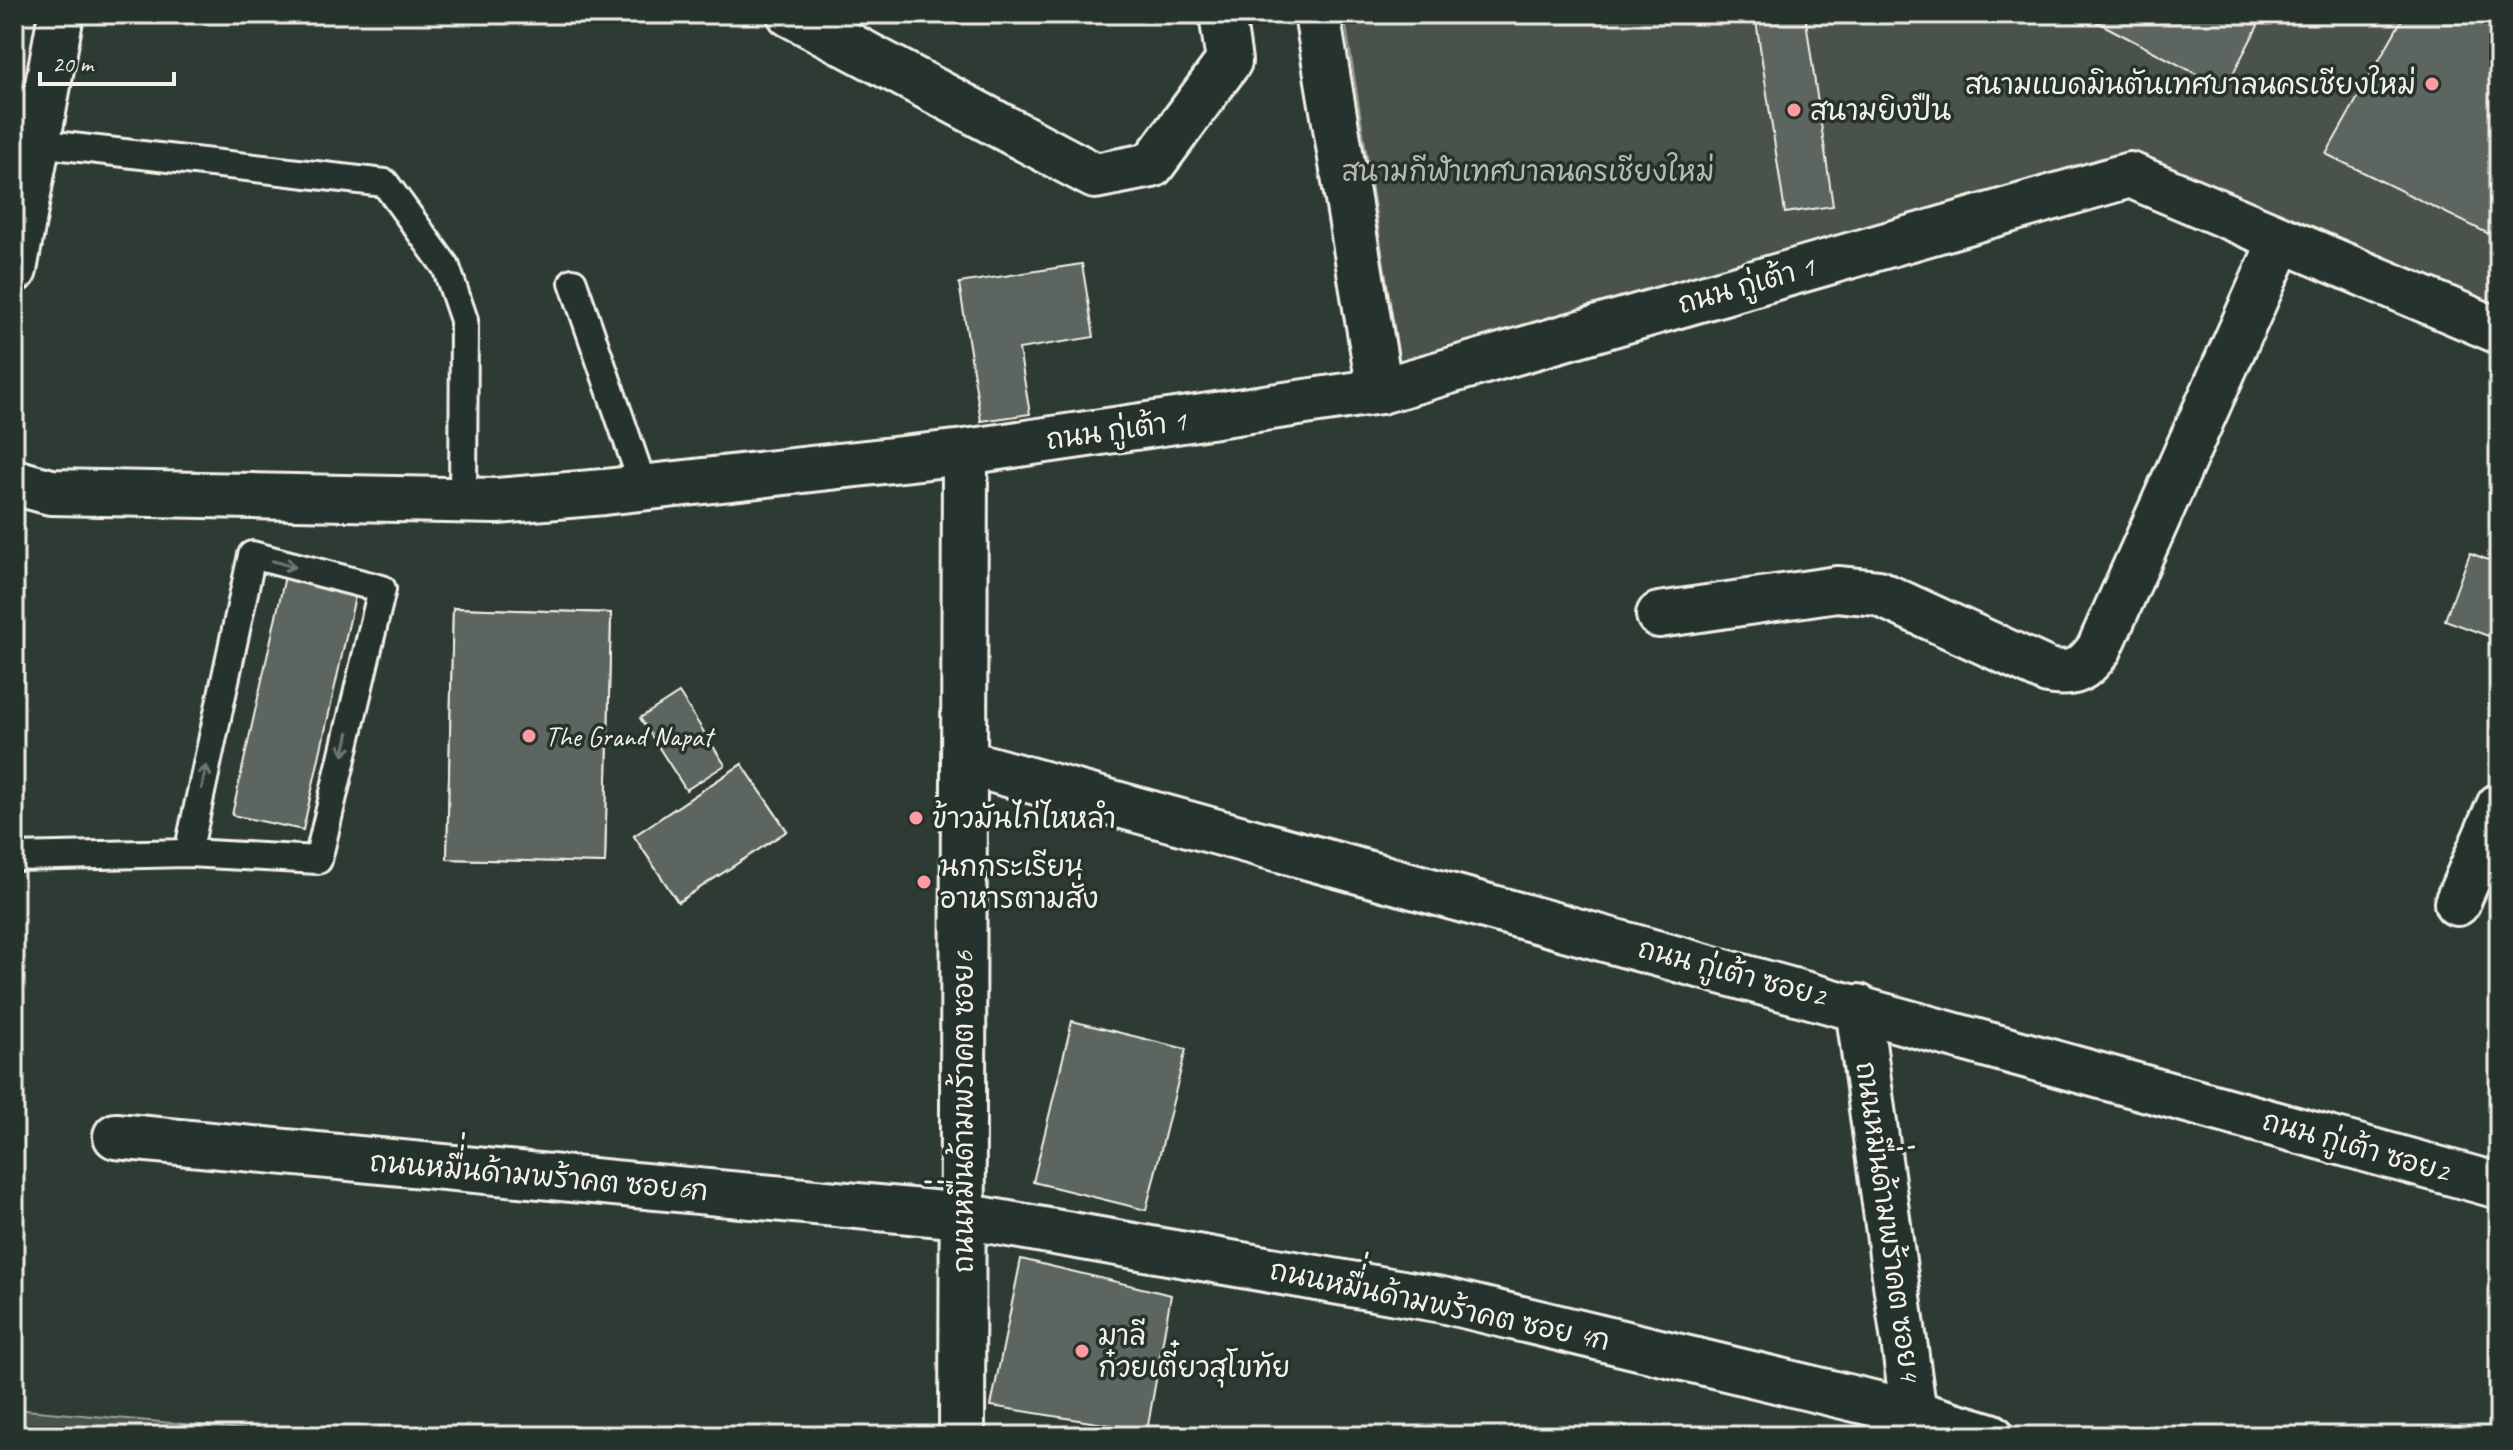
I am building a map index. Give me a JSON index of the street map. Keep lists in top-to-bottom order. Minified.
{"streets":{"street":["ถนน กู่เต้า 1","ถนน กู่เต้า ซอย2","ถนนหมื่่นด้ามพร้าคต ซอย6","ถนนหมื่่นด้ามพร้าคต ซอย6ก","ถนนหมื่่นด้ามพร้าคต ซอย4","ถนนหมื่่นด้ามพร้าคต ซอย 4ก"]},"crossings":[["ถนน กู่เต้า 1","ถนนหมื่่นด้ามพร้าคต ซอย6"],["ถนน กู่เต้า ซอย2","ถนนหมื่่นด้ามพร้าคต ซอย6"],["ถนน กู่เต้า ซอย2","ถนนหมื่่นด้ามพร้าคต ซอย4"],["ถนนหมื่่นด้ามพร้าคต ซอย6","ถนนหมื่่นด้ามพร้าคต ซอย6ก"],["ถนนหมื่่นด้ามพร้าคต ซอย6","ถนนหมื่่นด้ามพร้าคต ซอย 4ก"],["ถนนหมื่่นด้ามพร้าคต ซอย6ก","ถนนหมื่่นด้ามพร้าคต ซอย 4ก"],["ถนนหมื่่นด้ามพร้าคต ซอย4","ถนนหมื่่นด้ามพร้าคต ซอย 4ก"]],"parks":["สนามกีฬาเทศบาลนครเชียงใหม่"],"places":["สนามแบดมินตันเทศบาลนครเชียงใหม่","สนามยิงปืน","The Grand Napat","ข้าวมันไก่ไหหลำ","นกกระเรียน อาหารตามสั่ง","มาลี ก๋วยเตี๋ยวสุโขทัย"],"scale_bar":"20 m"}
